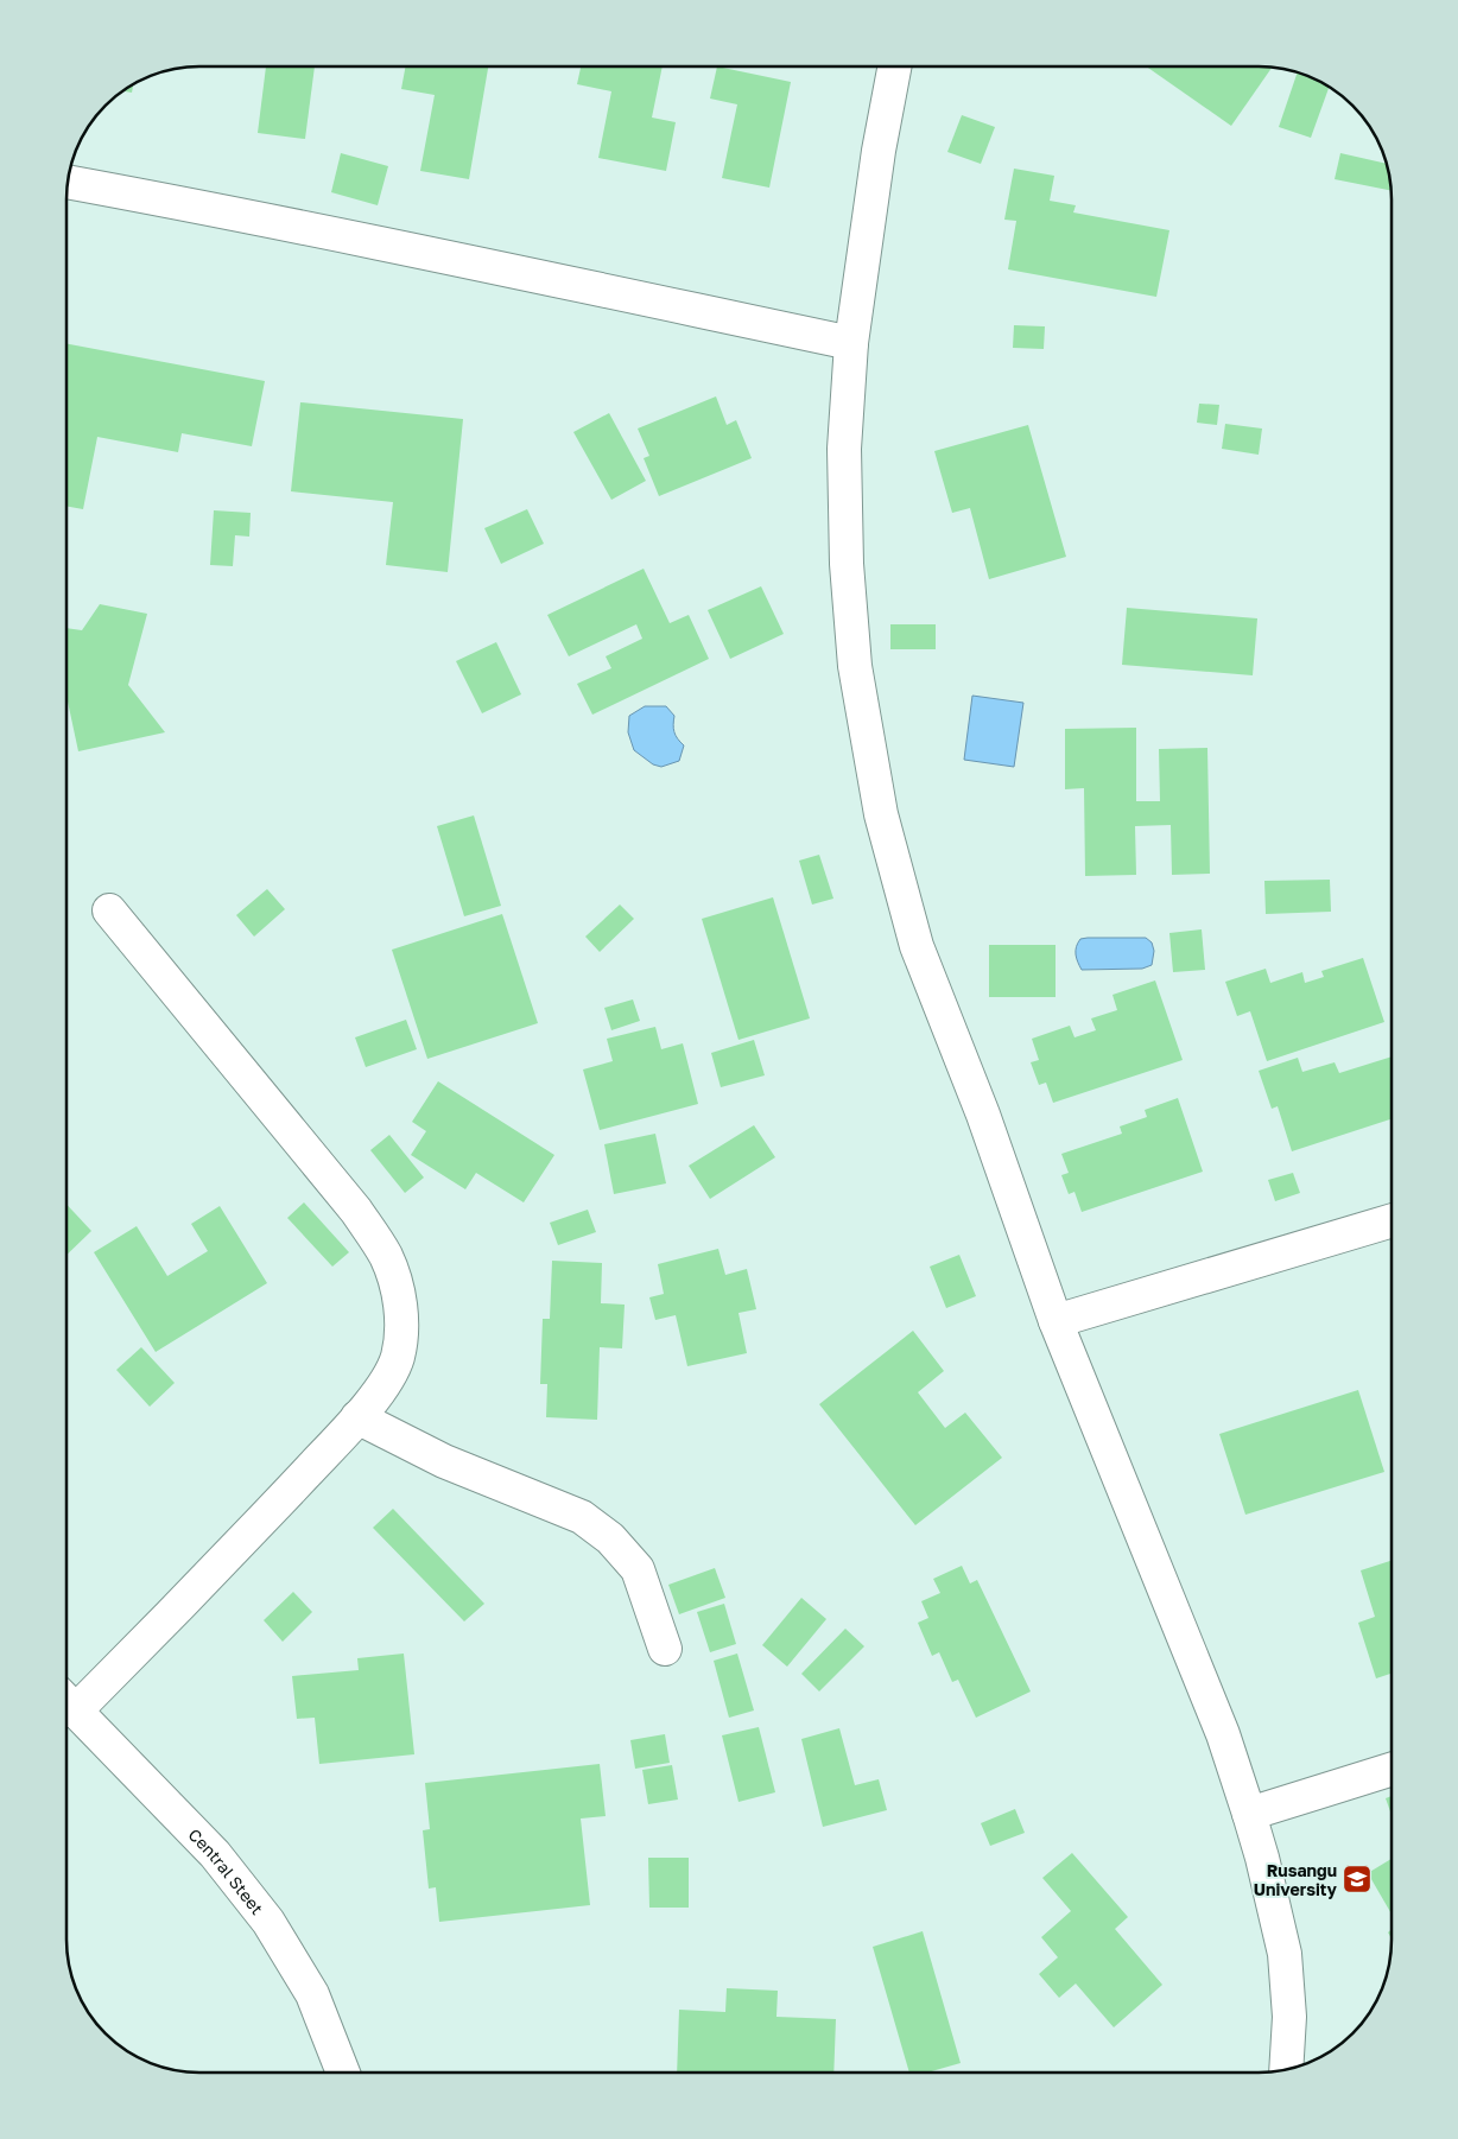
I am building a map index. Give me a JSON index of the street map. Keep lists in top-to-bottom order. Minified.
{"streets":{"street":["Central Steet"]},"places":{"school or university":["Rusangu University"]}}
